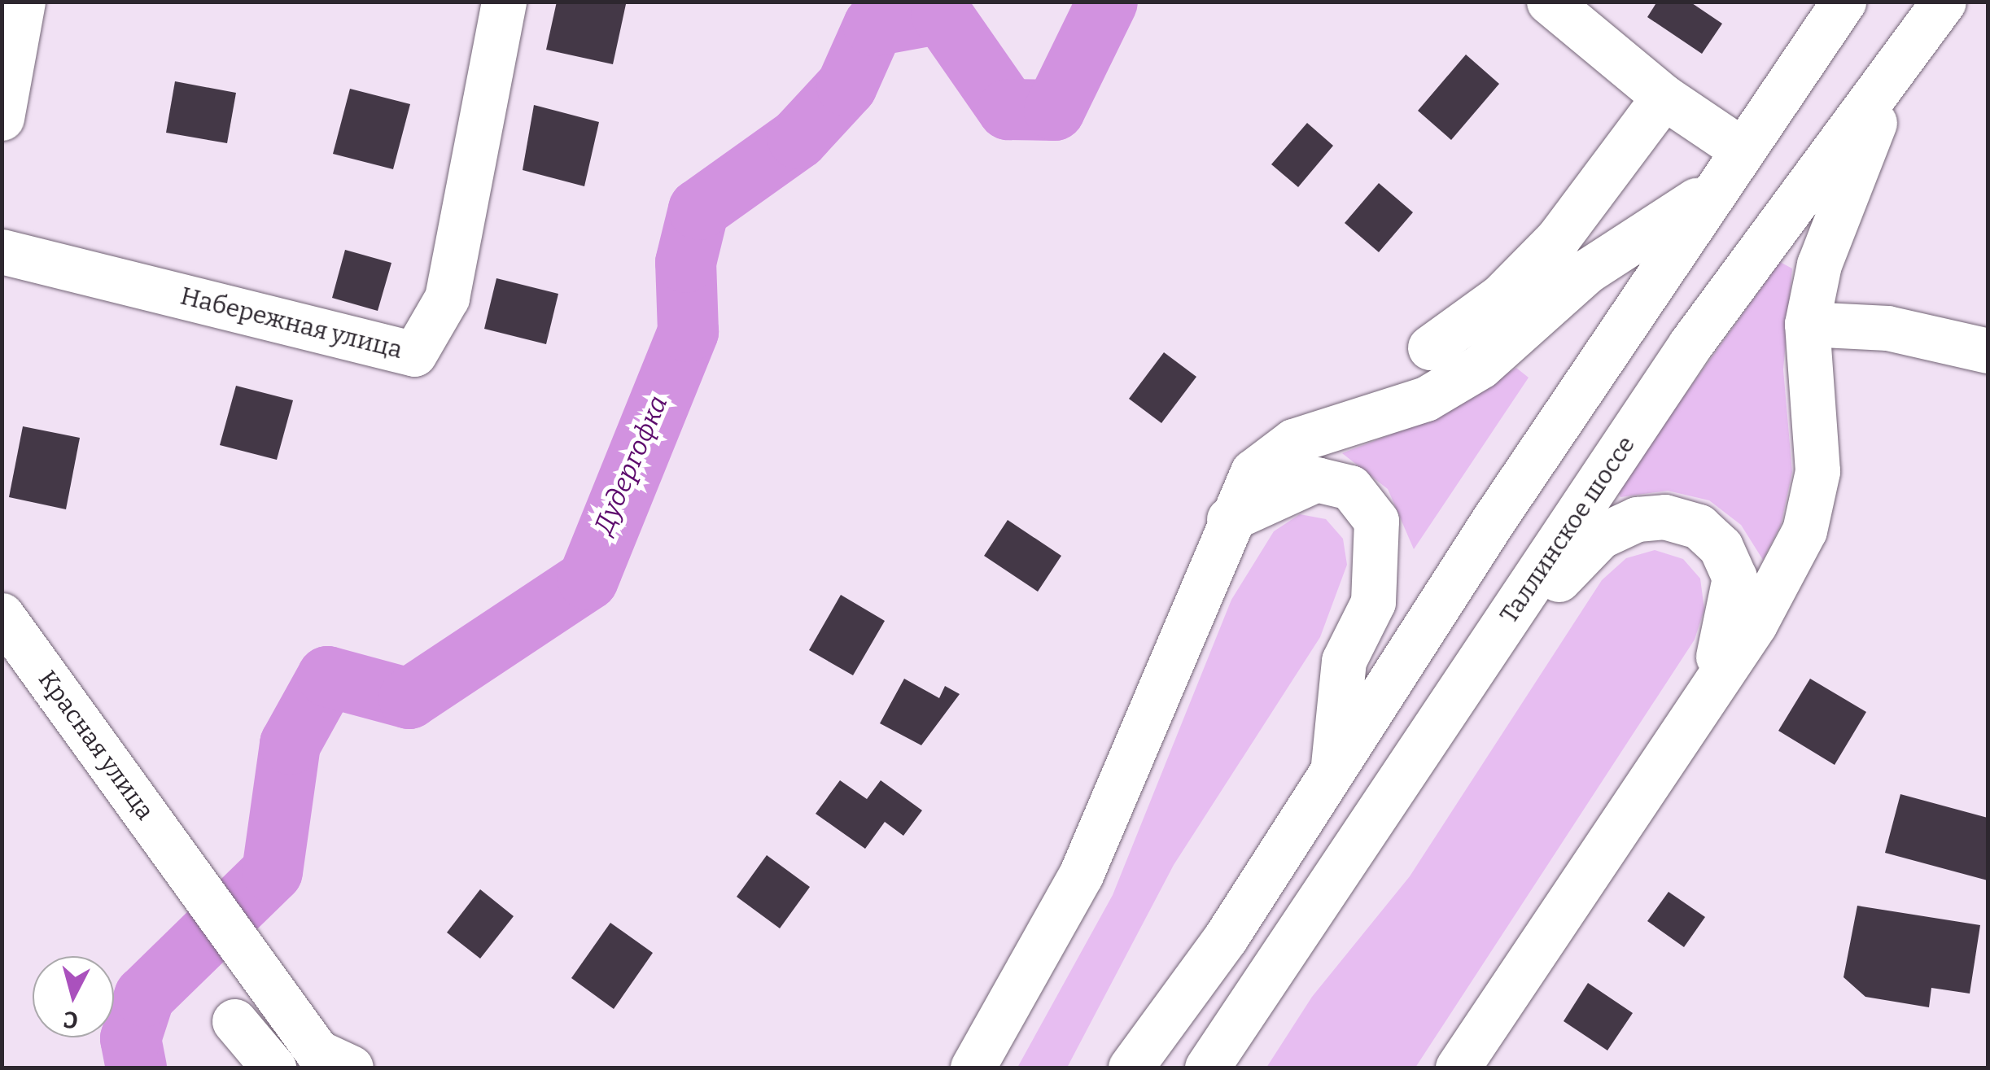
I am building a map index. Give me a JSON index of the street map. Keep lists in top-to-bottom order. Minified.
{"streets":{"main road":["Набережная улица","Таллинское шоссе","Красная улица"]},"water":["Дудергофка"],"north":"bottom"}
